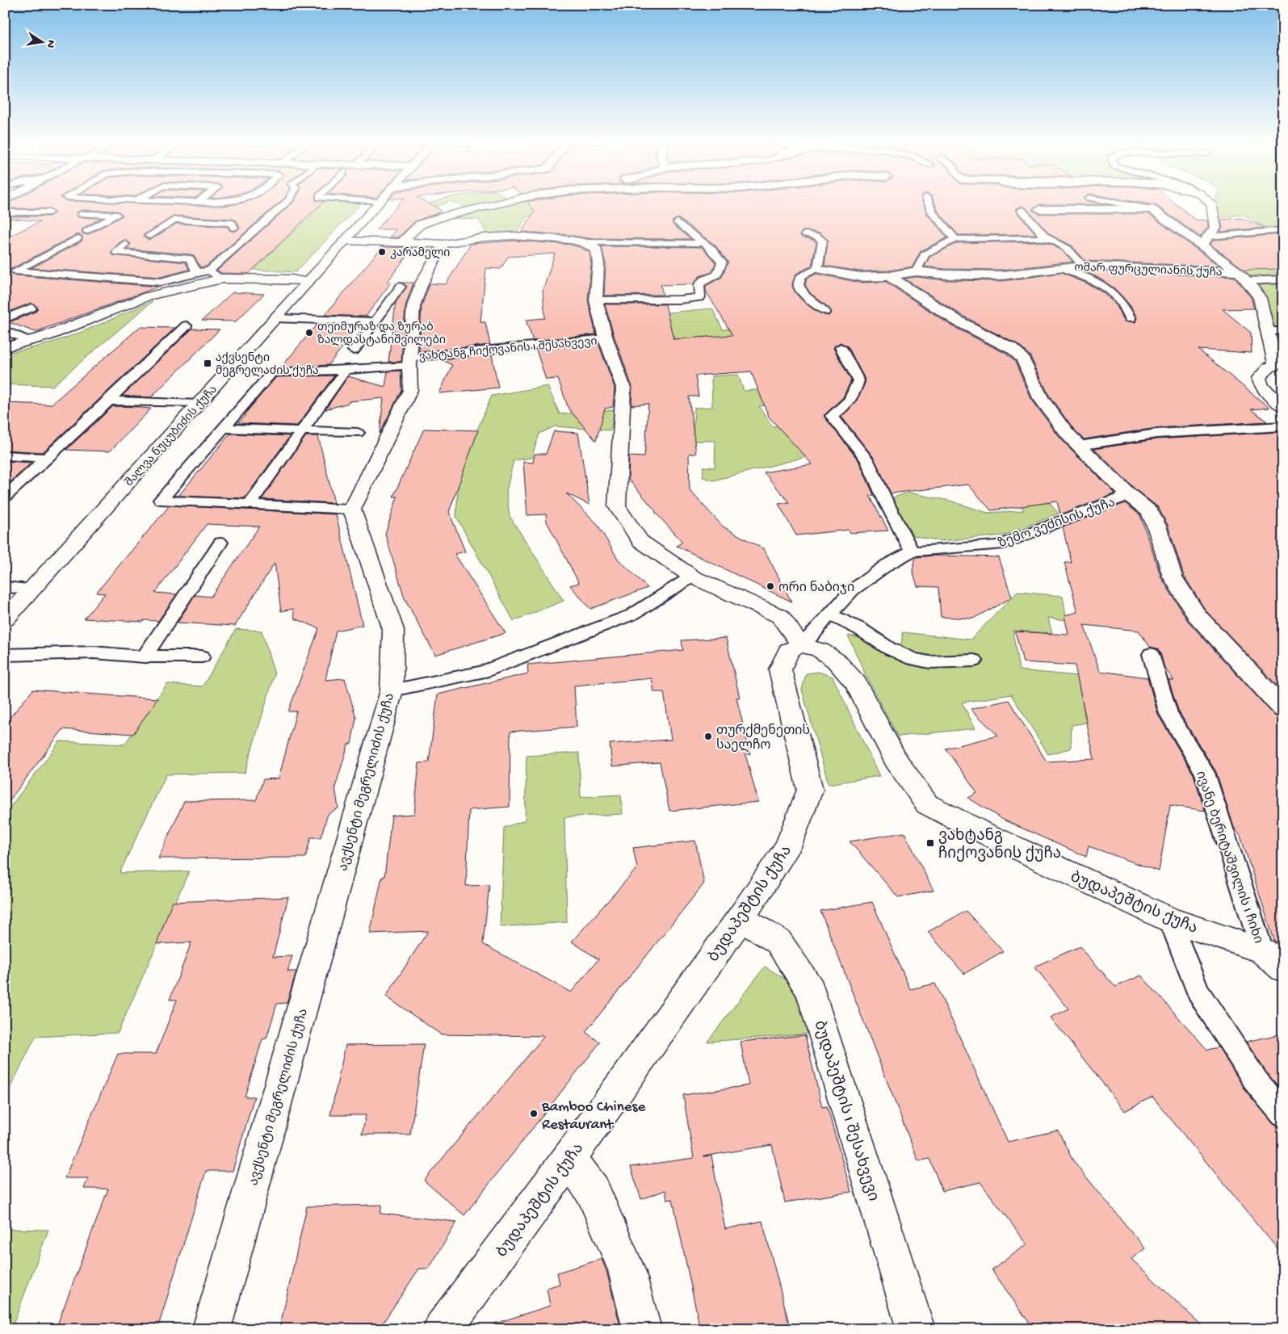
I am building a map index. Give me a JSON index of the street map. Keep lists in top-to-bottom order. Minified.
{"streets":{"street":["ომარ ფურცულიანის ქუჩა","შალვა ნუცუბიძის ქუჩა","ავქსენტი მეგრელიძის ქუჩა","ბუდაპეშტის ქუჩა","ბუდაპეშტის I შესახვევი"],"lane":["ვახტანგ ჩიქოვანის I შესახვევი","ზემო ვეძისის ქუჩა","ივანე ბერიტაშვილის I ჩიხი"]},"crossings":[["ზემო ვეძისის ქუჩა","ბუდაპეშტის ქუჩა"],["ივანე ბერიტაშვილის I ჩიხი","ბუდაპეშტის ქუჩა"],["ბუდაპეშტის ქუჩა","ბუდაპეშტის I შესახვევი"]],"places":{"other":["კარამელი","თეიმურაზ და ზურაბ ზალდასტანიშვილები","ორი ნაბიჯი","თურქმენეთის საელჩო","Bamboo Chinese Restaurant"],"transit":["აქვსენტი მეგრელაძის ქუჩა","ვახტანგ ჩიქოვანის ქუჩა"]},"north":"right"}
